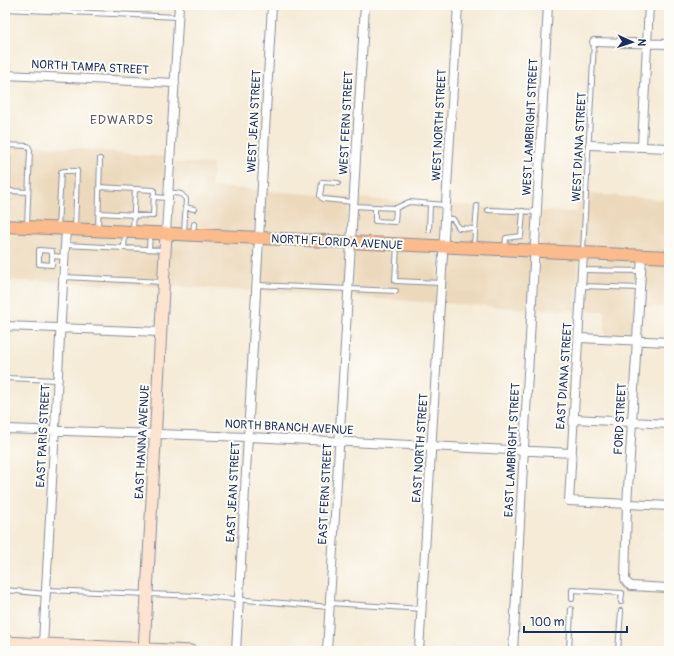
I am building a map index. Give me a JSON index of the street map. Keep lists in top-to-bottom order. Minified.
{"streets":{"main road":["NORTH FLORIDA AVENUE"],"street":["NORTH TAMPA STREET","WEST JEAN STREET","WEST FERN STREET","WEST NORTH STREET","WEST LAMBRIGHT STREET","EAST DIANA STREET","FORD STREET","NORTH BRANCH AVENUE","EAST PARIS STREET","EAST HANNA AVENUE","EAST NORTH STREET","EAST LAMBRIGHT STREET","EAST JEAN STREET","EAST FERN STREET"],"lane":["WEST DIANA STREET"]},"crossings":[["WEST JEAN STREET","NORTH FLORIDA AVENUE"],["WEST JEAN STREET","EAST JEAN STREET"],["WEST FERN STREET","NORTH FLORIDA AVENUE"],["WEST FERN STREET","EAST FERN STREET"],["WEST NORTH STREET","NORTH FLORIDA AVENUE"],["WEST NORTH STREET","EAST NORTH STREET"],["WEST LAMBRIGHT STREET","NORTH FLORIDA AVENUE"],["WEST LAMBRIGHT STREET","EAST LAMBRIGHT STREET"],["WEST DIANA STREET","NORTH FLORIDA AVENUE"],["WEST DIANA STREET","EAST DIANA STREET"],["NORTH FLORIDA AVENUE","EAST DIANA STREET"],["NORTH FLORIDA AVENUE","FORD STREET"],["NORTH FLORIDA AVENUE","EAST PARIS STREET"],["NORTH FLORIDA AVENUE","EAST HANNA AVENUE"],["NORTH FLORIDA AVENUE","EAST NORTH STREET"],["NORTH FLORIDA AVENUE","EAST LAMBRIGHT STREET"],["NORTH FLORIDA AVENUE","EAST JEAN STREET"],["NORTH FLORIDA AVENUE","EAST FERN STREET"],["EAST DIANA STREET","FORD STREET"],["EAST DIANA STREET","NORTH BRANCH AVENUE"],["NORTH BRANCH AVENUE","EAST PARIS STREET"],["NORTH BRANCH AVENUE","EAST HANNA AVENUE"],["NORTH BRANCH AVENUE","EAST NORTH STREET"],["NORTH BRANCH AVENUE","EAST LAMBRIGHT STREET"],["NORTH BRANCH AVENUE","EAST JEAN STREET"],["NORTH BRANCH AVENUE","EAST FERN STREET"]],"districts":["EDWARDS"],"scale_bar":"100 m","north":"right"}
